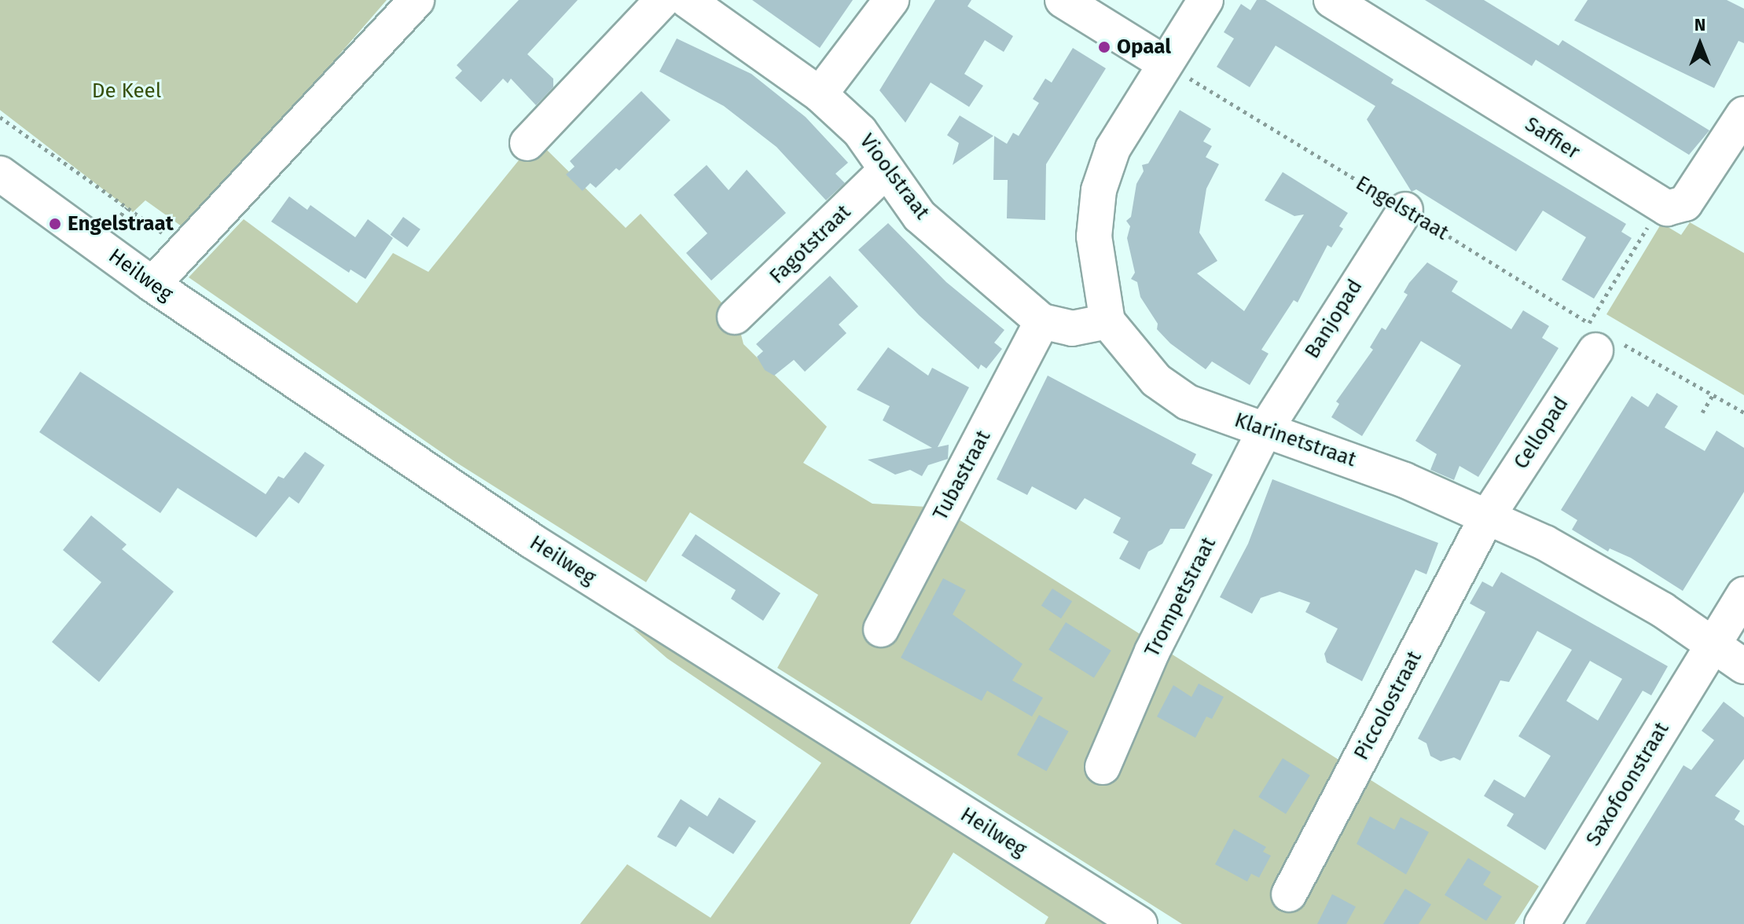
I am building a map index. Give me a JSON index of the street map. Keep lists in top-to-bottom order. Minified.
{"streets":{"street":["Saffier","Vioolstraat","Fagotstraat","Heilweg","Banjopad","Cellopad","Klarinetstraat","Tubastraat","Trompetstraat","Piccolostraat","Saxofoonstraat"],"path":["Engelstraat"]},"crossings":[["Vioolstraat","Fagotstraat"],["Vioolstraat","Klarinetstraat"],["Vioolstraat","Tubastraat"],["Engelstraat","Banjopad"],["Engelstraat","Cellopad"],["Banjopad","Klarinetstraat"],["Banjopad","Trompetstraat"],["Cellopad","Klarinetstraat"],["Cellopad","Piccolostraat"],["Klarinetstraat","Trompetstraat"],["Klarinetstraat","Piccolostraat"],["Klarinetstraat","Saxofoonstraat"]],"parks":["De Keel"],"places":["Opaal","Engelstraat"],"north":"top"}
